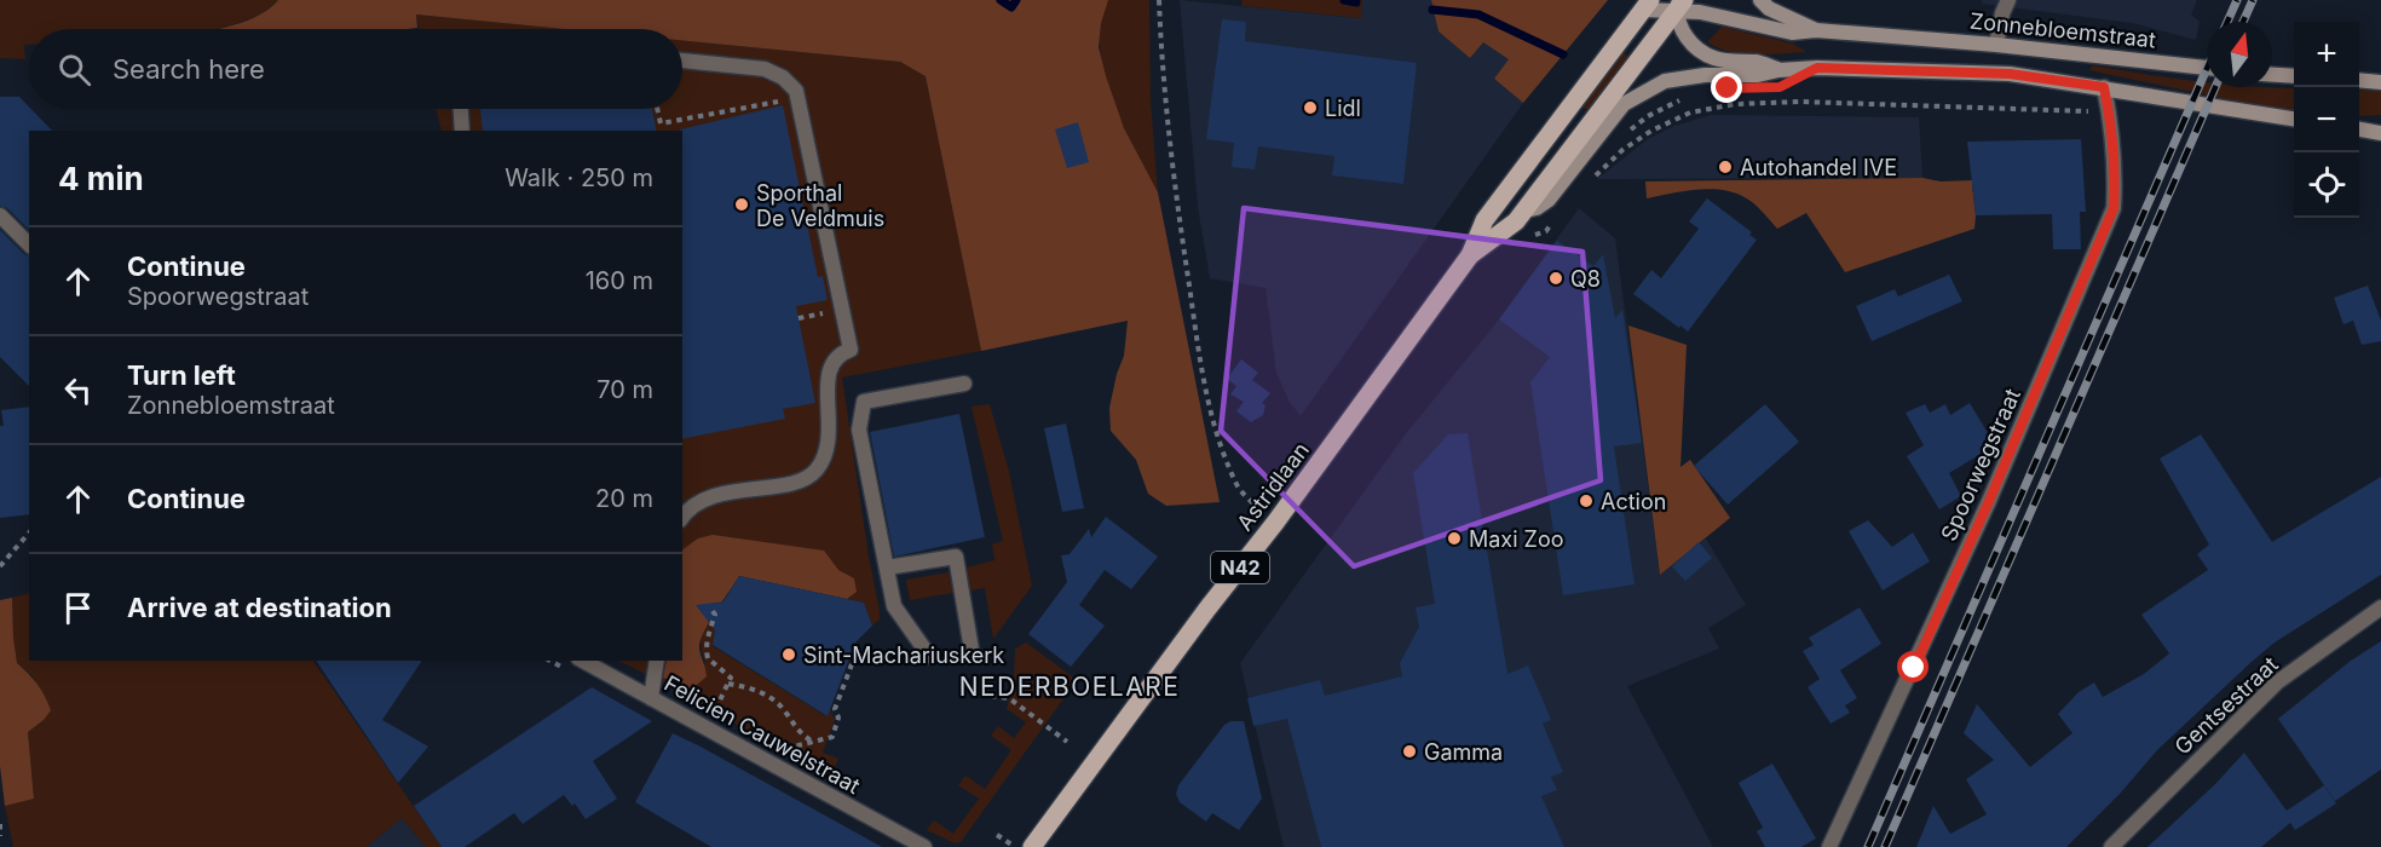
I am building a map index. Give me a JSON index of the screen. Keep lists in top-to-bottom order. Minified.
{"streets":{"main road":["Zonnebloemstraat","Astridlaan","N42"],"street":["Spoorwegstraat","Gentsestraat","Felicien Cauwelstraat"]},"crossings":[["Zonnebloemstraat","Astridlaan"]],"districts":["NEDERBOELARE"],"places":["Lidl","Autohandel IVE","Sporthal De Veldmuis","Q8","Action","Maxi Zoo","Sint-Machariuskerk","Gamma"],"north":"top","page":{"map_buttons":["+","−"],"search":"Search here","heading":["4 min","Walk · 250 m"],"list":[["Continue","Spoorwegstraat","160 m"],["Turn left","Zonnebloemstraat","70 m"],["Continue","20 m"],"Arrive at destination"]}}
